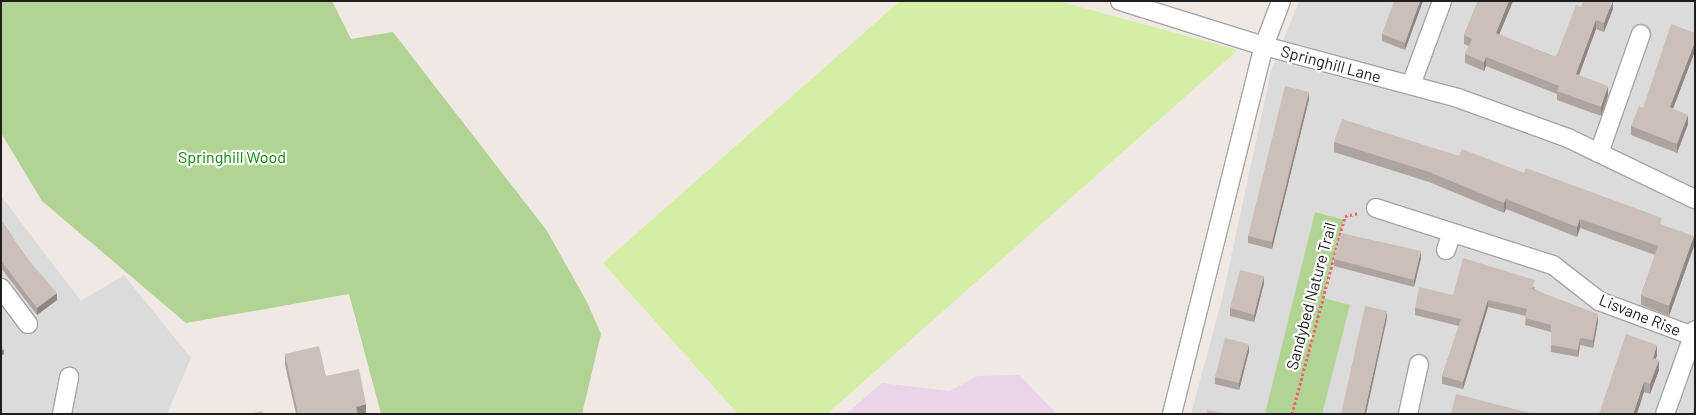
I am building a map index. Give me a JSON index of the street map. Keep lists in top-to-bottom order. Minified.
{"streets":{"street":["Springhill Lane","Lisvane Rise"],"path":["Sandybed Nature Trail"]},"crossings":[["Sandybed Nature Trail","Lisvane Rise"]],"parks":["Springhill Wood"]}
